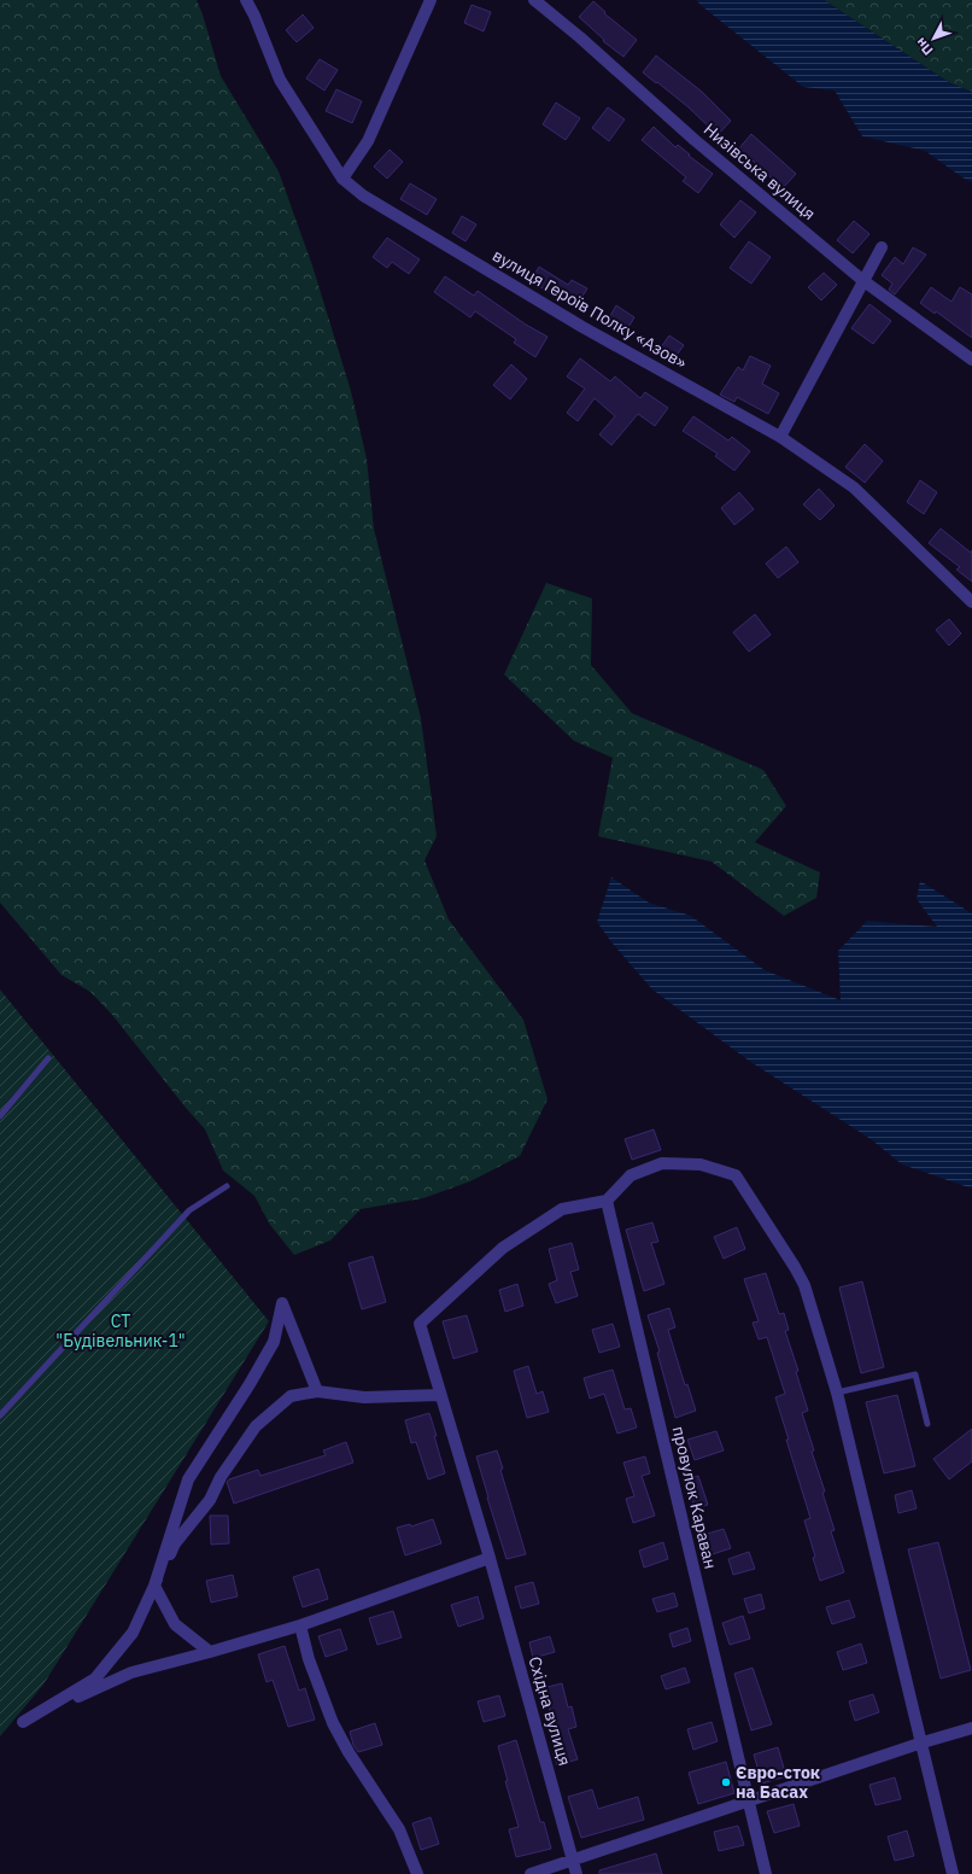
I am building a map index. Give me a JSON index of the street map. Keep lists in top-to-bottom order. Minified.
{"streets":{"street":["Низівська вулиця","вулиця Героїв Полку «Азов»","провулок Караван","Східна вулиця"]},"crossings":[["провулок Караван","Східна вулиця"]],"parks":["СТ \"Будівельник-1\""],"places":["Євро-сток на Басах"],"north":"bottom left"}
